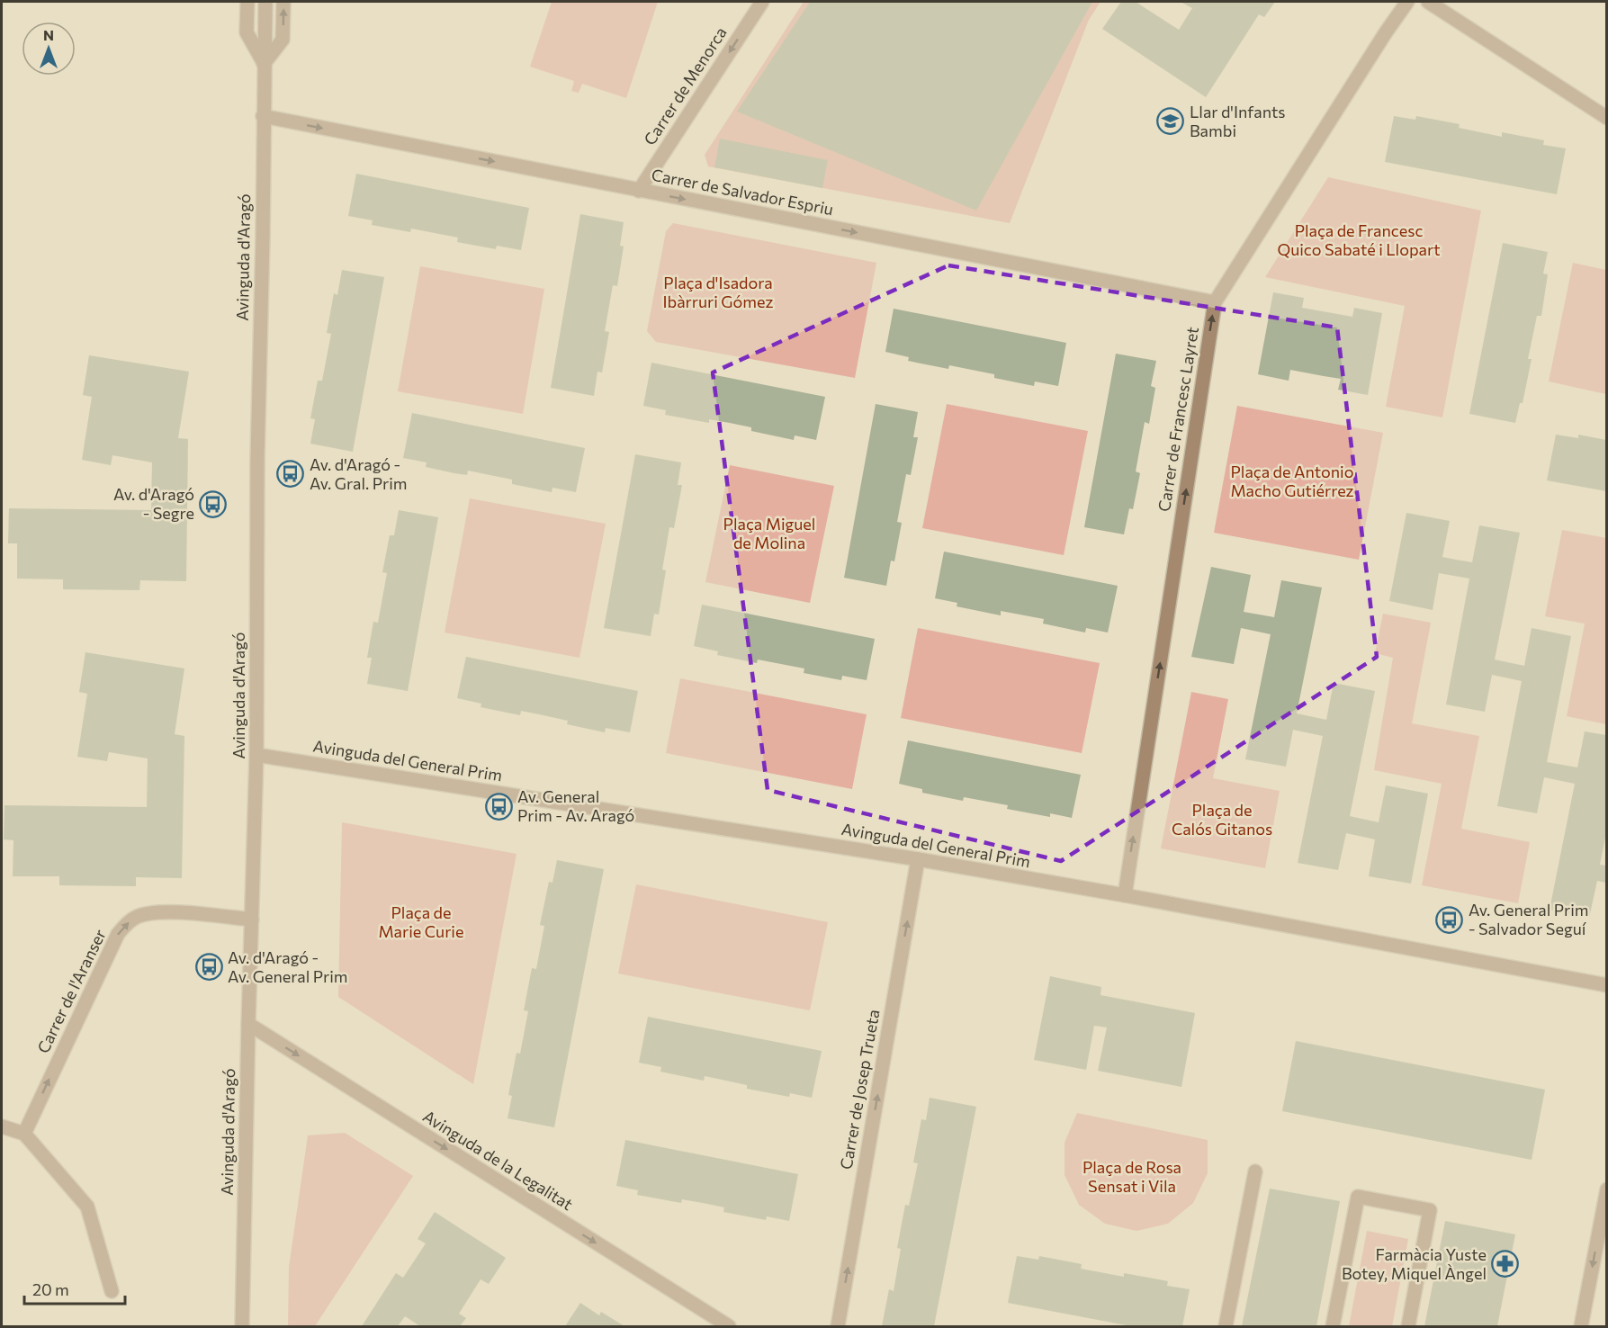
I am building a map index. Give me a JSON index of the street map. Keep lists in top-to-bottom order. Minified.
{"streets":{"street":["Carrer de Menorca","Carrer de Salvador Espriu","Avinguda d'Aragó","Carrer de Francesc Layret","Avinguda del General Prim","Carrer de l'Aranser","Carrer de Josep Trueta","Avinguda de la Legalitat"]},"crossings":[["Carrer de Menorca","Carrer de Salvador Espriu"],["Carrer de Salvador Espriu","Avinguda d'Aragó"],["Carrer de Salvador Espriu","Carrer de Francesc Layret"],["Avinguda d'Aragó","Avinguda del General Prim"],["Avinguda d'Aragó","Carrer de l'Aranser"],["Avinguda d'Aragó","Avinguda de la Legalitat"],["Carrer de Francesc Layret","Avinguda del General Prim"],["Avinguda del General Prim","Carrer de Josep Trueta"]],"one_way":["Carrer de Menorca","Carrer de Salvador Espriu","Carrer de Francesc Layret","Carrer de l'Aranser","Carrer de Josep Trueta","Avinguda de la Legalitat"],"parks":["Plaça de Francesc Quico Sabaté i Llopart","Plaça d'Isadora Ibàrruri Gómez","Plaça de Antonio Macho Gutiérrez","Plaça Miguel de Molina","Plaça de Calós Gitanos","Plaça de Marie Curie","Plaça de Rosa Sensat i Vila"],"places":{"school or university":["Llar d'Infants Bambi"],"bus stop":["Av. d'Aragó - Av. Gral. Prim","Av. d'Aragó - Segre","Av. General Prim - Av. Aragó","Av. General Prim - Salvador Seguí","Av. d'Aragó - Av. General Prim"],"pharmacy":["Farmàcia Yuste Botey, Miquel Àngel"]},"scale_bar":"20 m","north":"top"}
